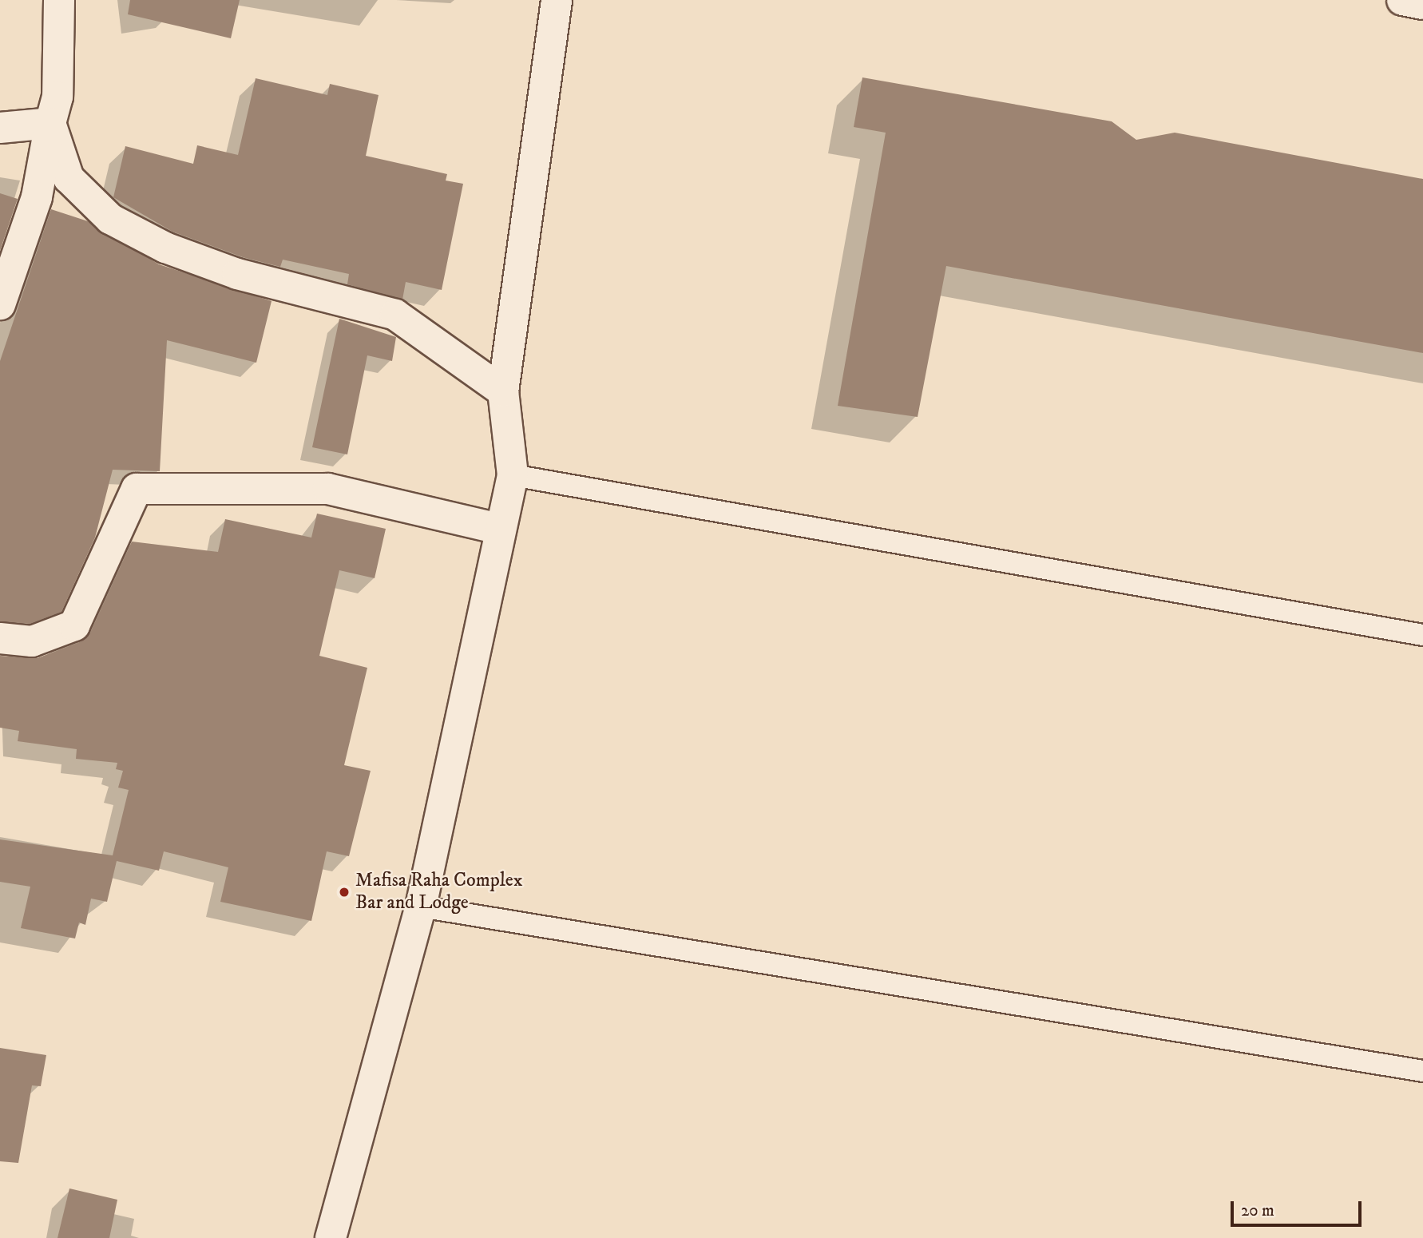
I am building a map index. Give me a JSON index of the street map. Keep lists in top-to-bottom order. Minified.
{"places":["Mafisa Raha Complex Bar and Lodge"],"scale_bar":"20 m"}
